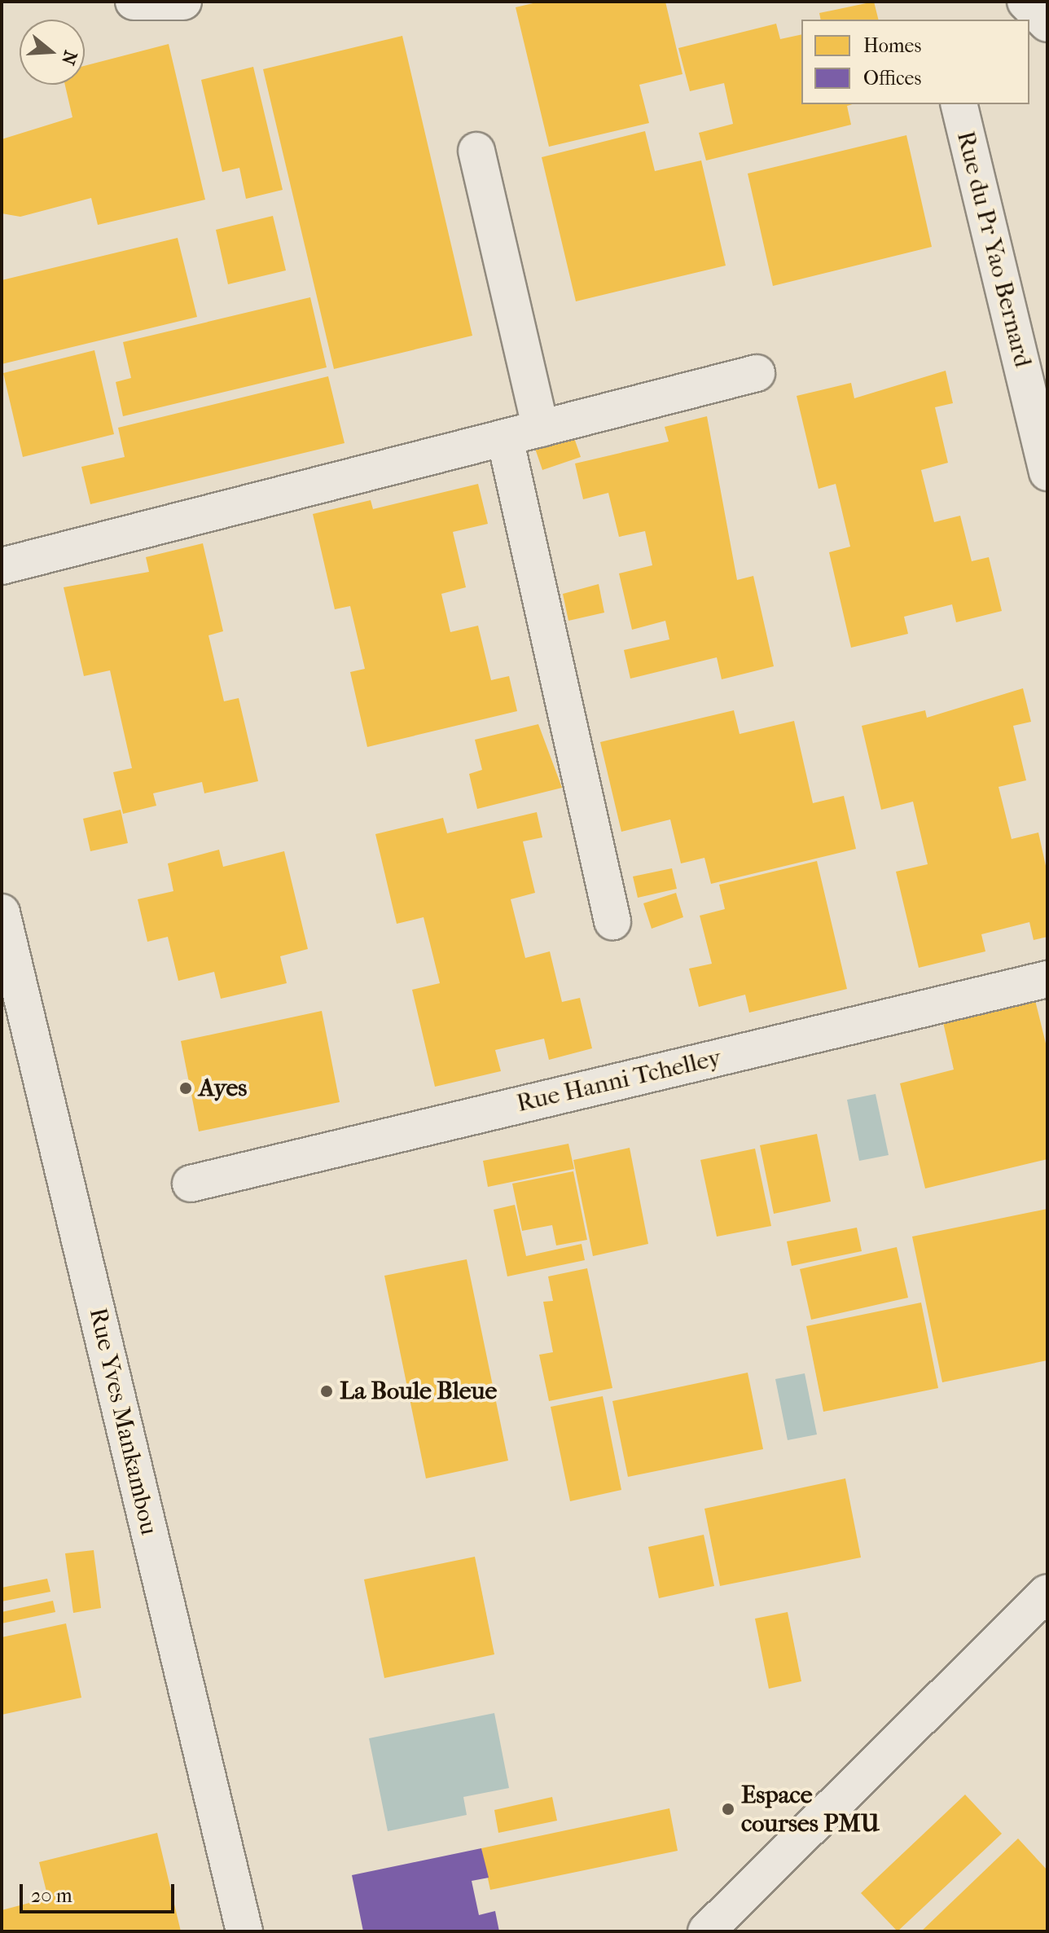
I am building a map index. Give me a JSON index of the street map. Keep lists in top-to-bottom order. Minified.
{"streets":{"street":["Rue du Pr Yao Bernard","Rue Hanni Tchelley","Rue Yves Mankambou"]},"places":["Ayes","La Boule Bleue","Espace courses PMU"],"legend":["Homes","Offices"],"scale_bar":"20 m","north":"right"}
